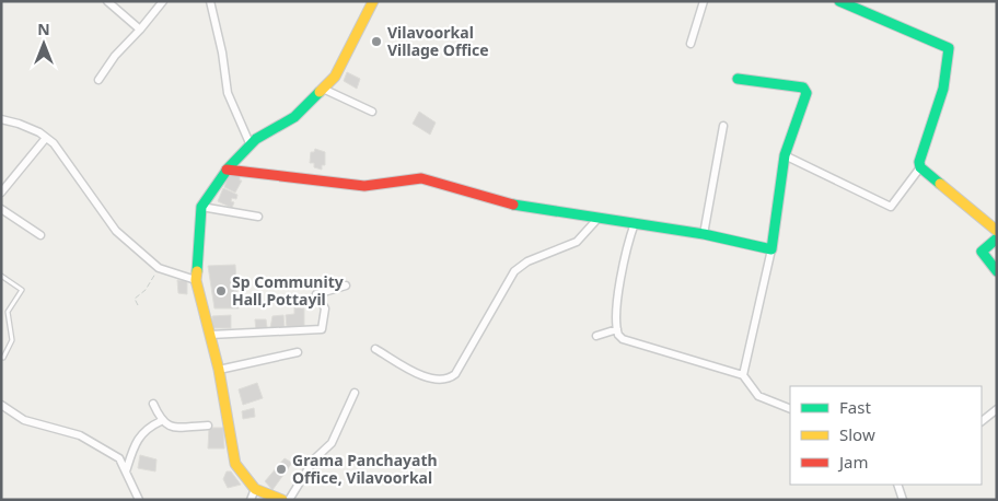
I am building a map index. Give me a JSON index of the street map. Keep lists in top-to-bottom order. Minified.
{"places":["Vilavoorkal Village Office","Sp Community Hall,Pottayil","Grama Panchayath Office, Vilavoorkal"],"legend":["Fast","Slow","Jam"],"north":"top"}
